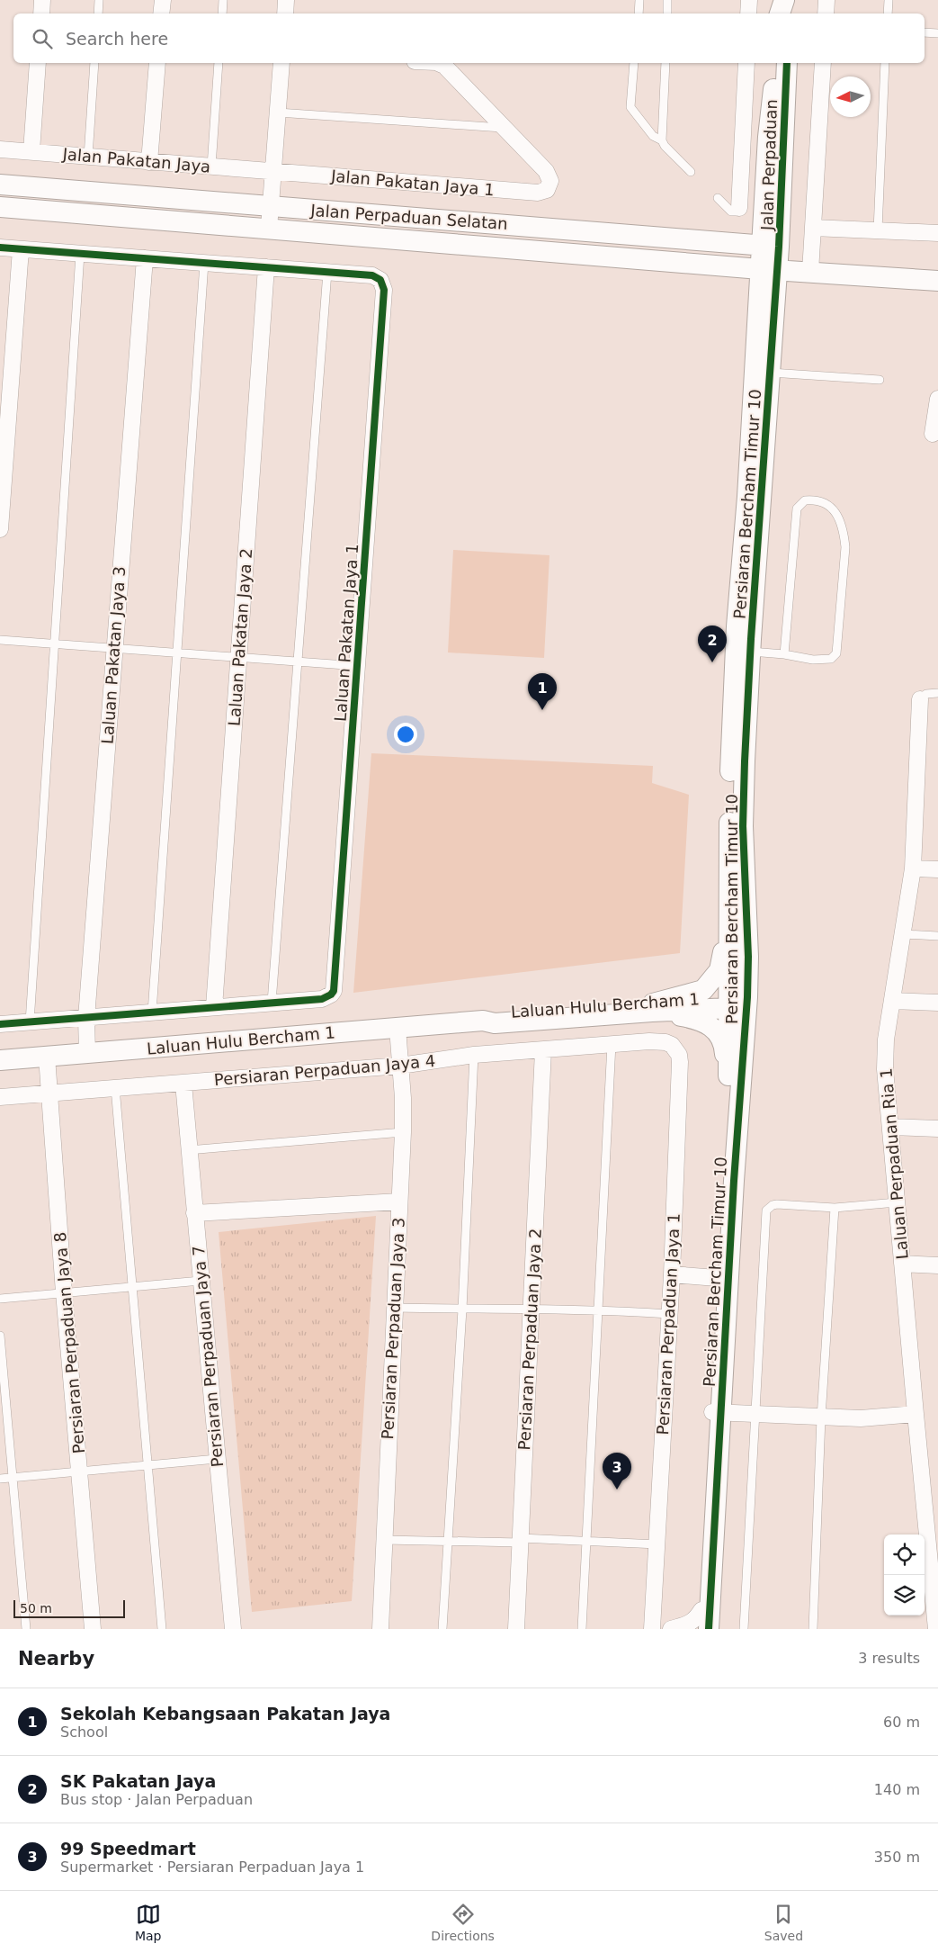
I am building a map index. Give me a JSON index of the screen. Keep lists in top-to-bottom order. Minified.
{"streets":{"street":["Jalan Pakatan Jaya","Jalan Perpaduan","Jalan Pakatan Jaya 1","Jalan Perpaduan Selatan","Persiaran Bercham Timur 10","Laluan Pakatan Jaya 1","Laluan Pakatan Jaya 2","Laluan Pakatan Jaya 3","Laluan Hulu Bercham 1","Persiaran Perpaduan Jaya 4","Laluan Perpaduan Ria 1","Persiaran Perpaduan Jaya 1","Persiaran Perpaduan Jaya 3","Persiaran Perpaduan Jaya 2","Persiaran Perpaduan Jaya 8","Persiaran Perpaduan Jaya 7"]},"crossings":[["Jalan Pakatan Jaya","Jalan Pakatan Jaya 1"],["Jalan Perpaduan","Jalan Perpaduan Selatan"],["Jalan Perpaduan","Persiaran Bercham Timur 10"],["Jalan Perpaduan","Laluan Hulu Bercham 1"],["Jalan Perpaduan Selatan","Persiaran Bercham Timur 10"],["Persiaran Bercham Timur 10","Laluan Hulu Bercham 1"],["Laluan Pakatan Jaya 3","Laluan Hulu Bercham 1"],["Laluan Hulu Bercham 1","Persiaran Perpaduan Jaya 3"],["Laluan Hulu Bercham 1","Persiaran Perpaduan Jaya 8"],["Persiaran Perpaduan Jaya 4","Persiaran Perpaduan Jaya 1"],["Persiaran Perpaduan Jaya 4","Persiaran Perpaduan Jaya 3"],["Persiaran Perpaduan Jaya 4","Persiaran Perpaduan Jaya 2"],["Persiaran Perpaduan Jaya 4","Persiaran Perpaduan Jaya 8"],["Persiaran Perpaduan Jaya 4","Persiaran Perpaduan Jaya 7"]],"scale_bar":"50 m","north":"left","page":{"search":"Search here","pins":["2","1","3"],"scale":"50 m","heading":["Nearby","3 results"],"list":[{"mark":"1","name":"Sekolah Kebangsaan Pakatan Jaya","note":"School","value":"60 m"},{"mark":"2","name":"SK Pakatan Jaya","note":"Bus stop · Jalan Perpaduan","value":"140 m"},{"mark":"3","name":"99 Speedmart","note":"Supermarket · Persiaran Perpaduan Jaya 1","value":"350 m"}],"nav":["Map","Directions","Saved"]}}
